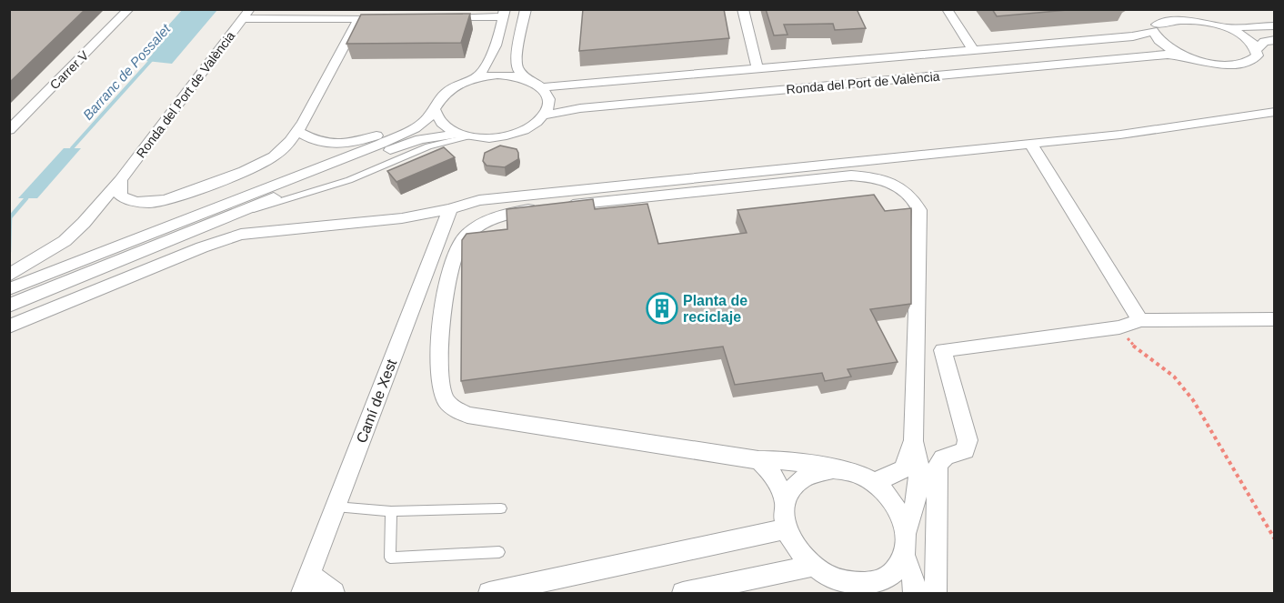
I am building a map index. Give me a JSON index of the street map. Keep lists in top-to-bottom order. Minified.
{"streets":{"street":["Carrer V","Ronda del Port de València","Camí de Xest"]},"water":["Barranc de Possalet"],"places":{"building":["Planta de reciclaje"]}}
